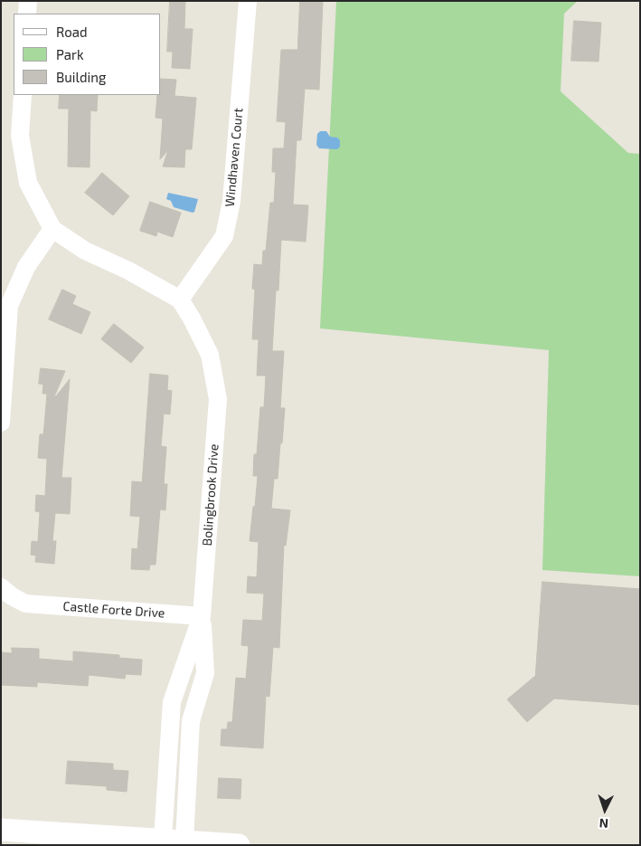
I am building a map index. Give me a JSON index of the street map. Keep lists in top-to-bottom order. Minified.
{"streets":{"street":["Windhaven Court","Bolingbrook Drive","Castle Forte Drive"]},"crossings":[["Windhaven Court","Bolingbrook Drive"],["Bolingbrook Drive","Castle Forte Drive"]],"legend":["Road","Park","Building"],"north":"bottom"}
